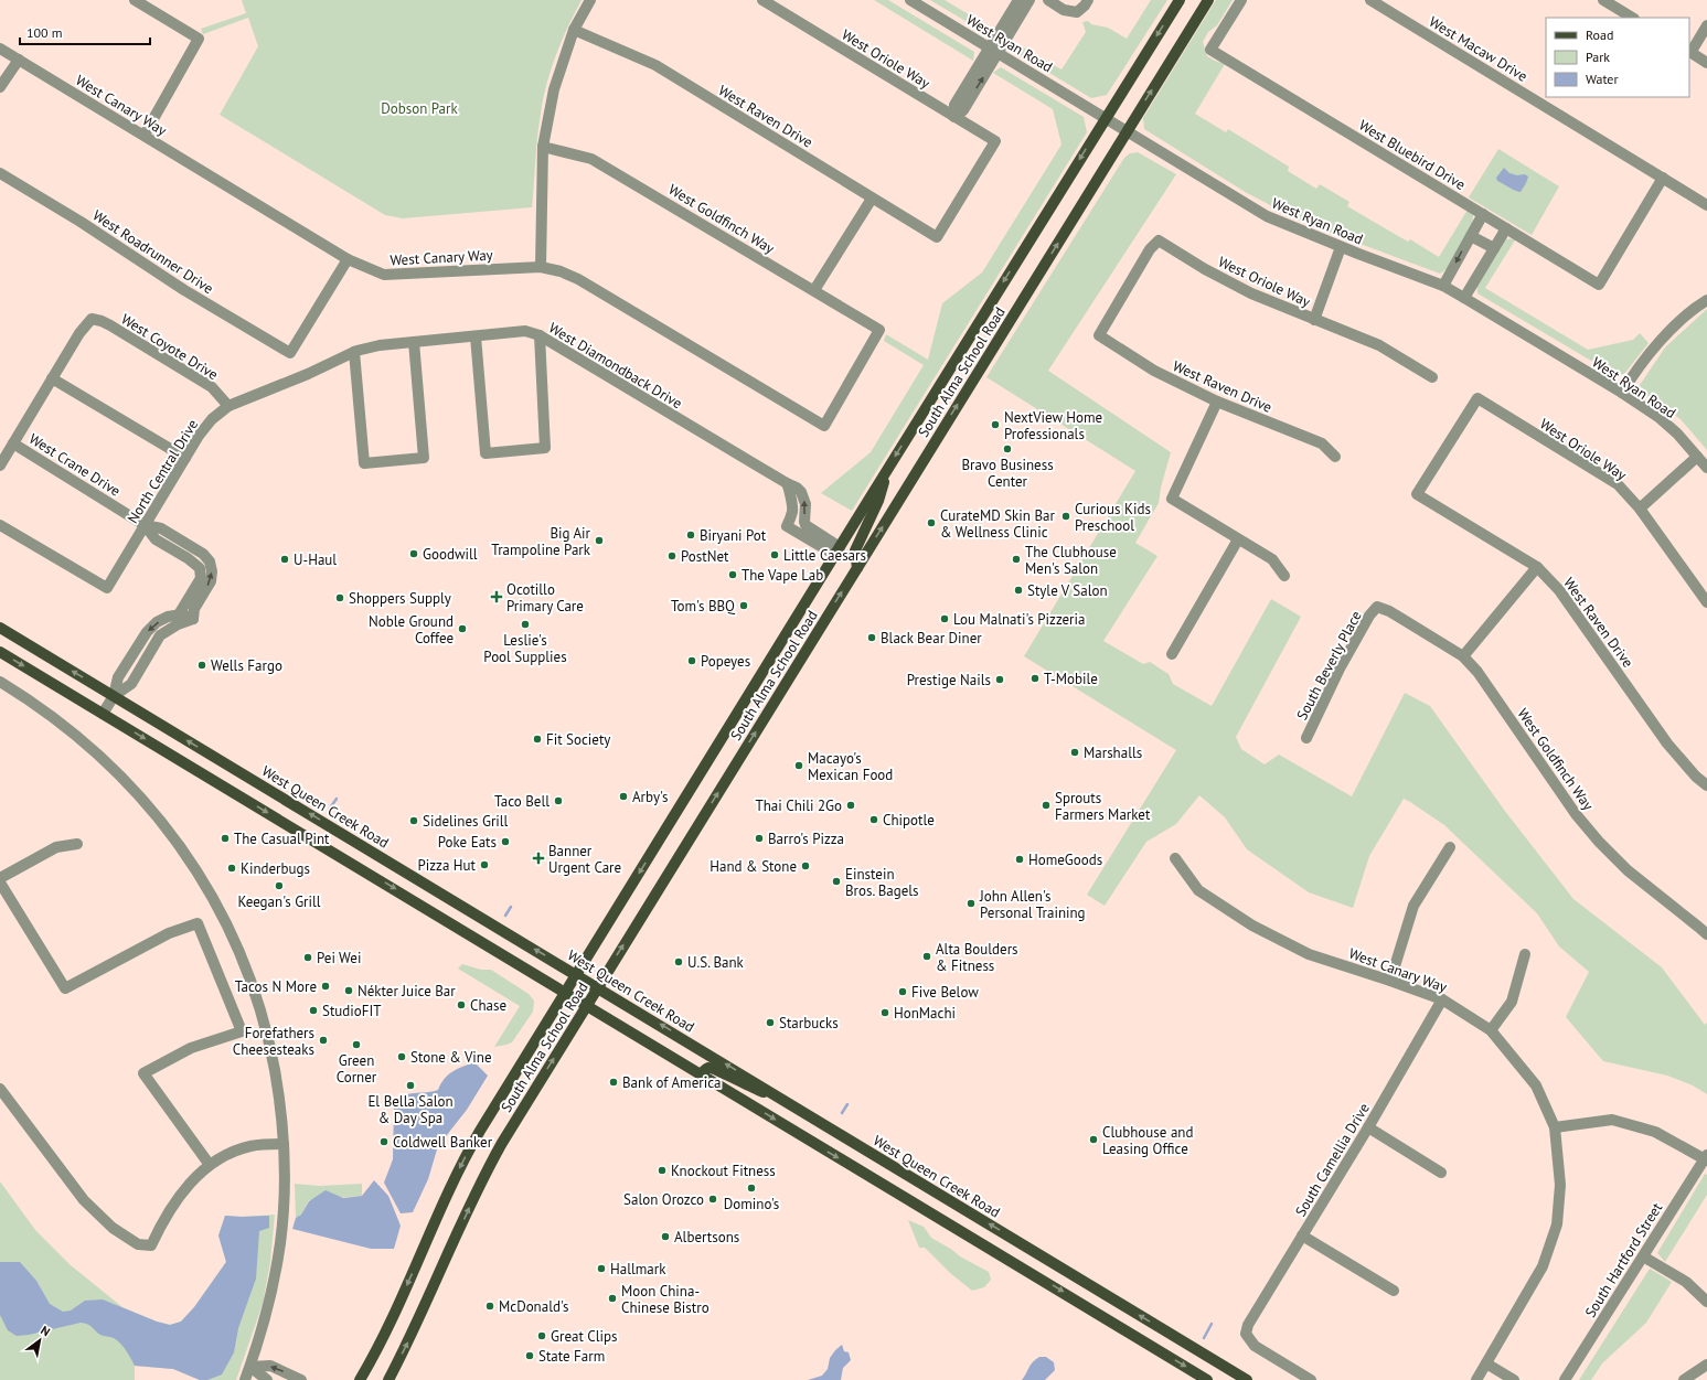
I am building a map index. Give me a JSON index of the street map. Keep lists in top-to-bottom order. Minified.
{"streets":{"main road":["South Alma School Road","West Queen Creek Road"],"street":["West Ryan Road","West Macaw Drive","West Oriole Way","West Canary Way","West Raven Drive","West Bluebird Drive","West Goldfinch Way","West Roadrunner Drive","West Coyote Drive","West Diamondback Drive","West Crane Drive","North Central Drive","South Beverly Place","South Camellia Drive","South Hartford Street"]},"crossings":[["West Ryan Road","South Alma School Road"],["West Macaw Drive","West Bluebird Drive"],["West Oriole Way","West Raven Drive"],["West Canary Way","West Goldfinch Way"],["West Canary Way","West Roadrunner Drive"],["West Canary Way","South Camellia Drive"],["West Goldfinch Way","South Beverly Place"],["West Coyote Drive","North Central Drive"],["West Diamondback Drive","South Alma School Road"],["West Diamondback Drive","North Central Drive"],["South Alma School Road","West Queen Creek Road"],["West Crane Drive","North Central Drive"]],"parks":["Dobson Park"],"places":{"other":["NextView Home Professionals","Bravo Business Center","Curious Kids Preschool","CurateMD Skin Bar & Wellness Clinic","Biryani Pot","Big Air Trampoline Park","Goodwill","Little Caesars","PostNet","U-Haul","The Clubhouse Men's Salon","The Vape Lab","Style V Salon","Shoppers Supply","Tom's BBQ","Lou Malnati's Pizzeria","Leslie's Pool Supplies","Noble Ground Coffee","Black Bear Diner","Popeyes","Wells Fargo","T-Mobile","Prestige Nails","Fit Society","Marshalls","Macayo's Mexican Food","Arby's","Taco Bell","Thai Chili 2Go","Sprouts Farmers Market","Chipotle","Sidelines Grill","The Casual Pint","Barro's Pizza","Poke Eats","HomeGoods","Pizza Hut","Hand & Stone","Kinderbugs","Einstein Bros. Bagels","Keegan's Grill","John Allen's Personal Training","Alta Boulders & Fitness","Pei Wei","U.S. Bank","Tacos N More","Nékter Juice Bar","Five Below","Chase","StudioFIT","HonMachi","Starbucks","Forefathers Cheesesteaks","Green Corner","Stone & Vine","Bank of America","El Bella Salon & Day Spa","Clubhouse and Leasing Office","Coldwell Banker","Knockout Fitness","Domino's","Salon Orozco","Albertsons","Hallmark","Moon China- Chinese Bistro","McDonald's","Great Clips","State Farm"],"health":["Ocotillo Primary Care","Banner Urgent Care"]},"legend":["Road","Park","Water"],"scale_bar":"100 m","north":"top right"}
